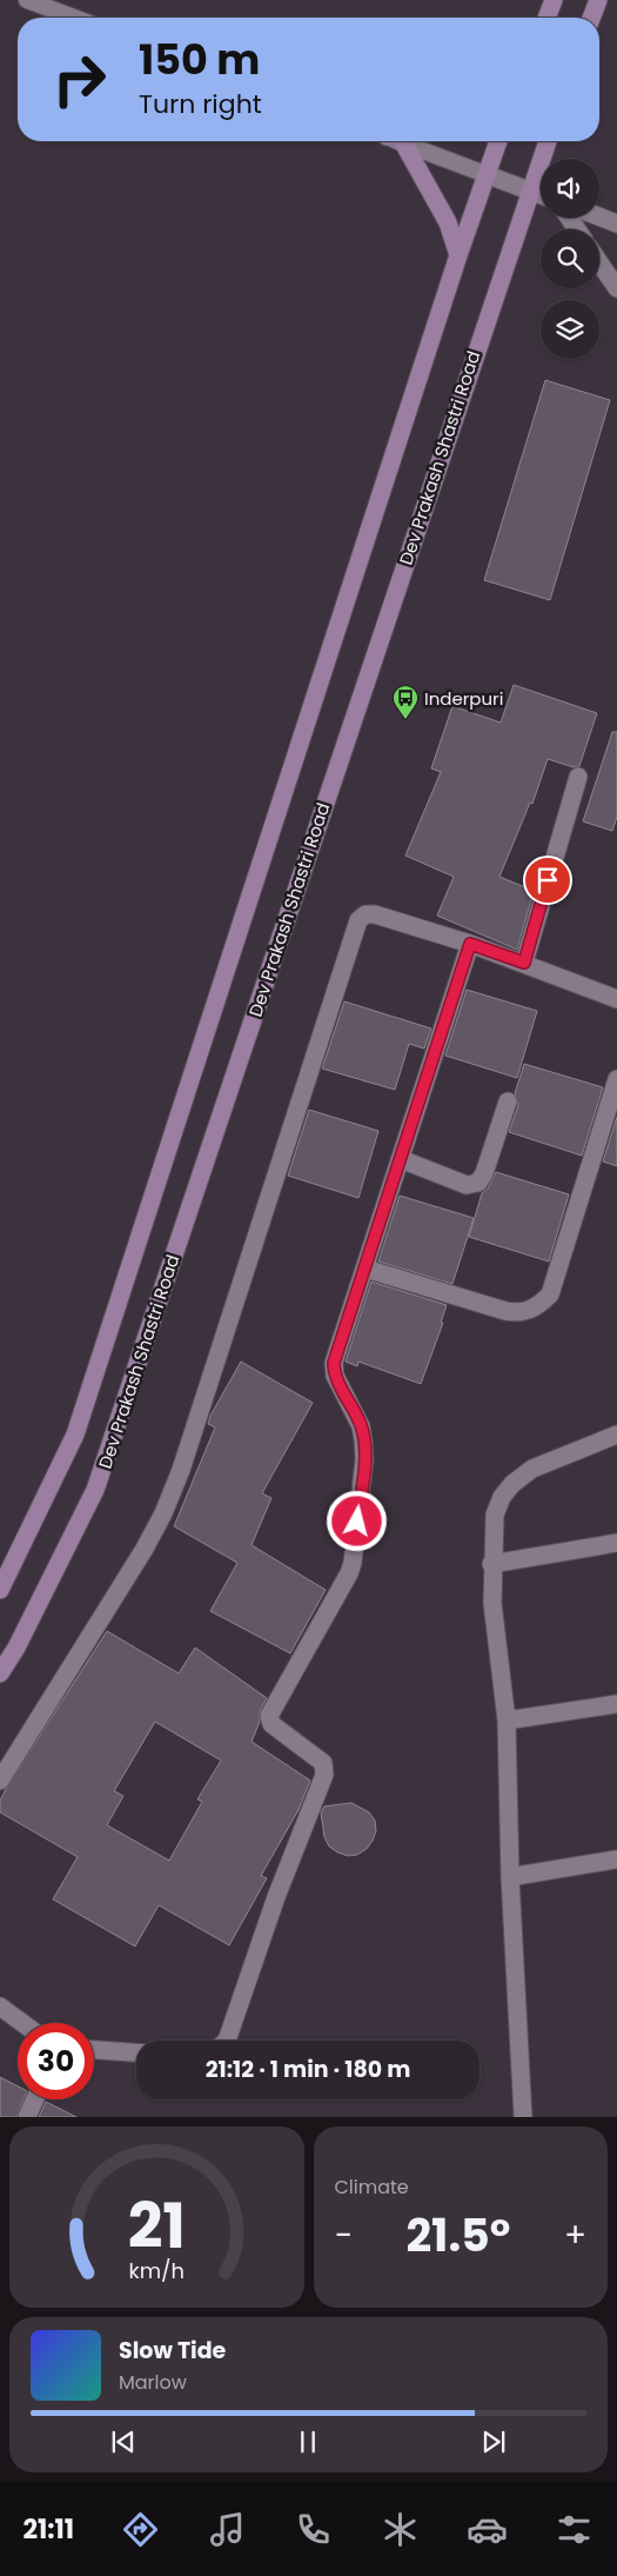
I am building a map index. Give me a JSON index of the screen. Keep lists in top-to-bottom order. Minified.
{"streets":{"street":["Dev Prakash Shastri Road"]},"places":{"bus stop":["Inderpuri"]},"page":{"turn":["150 m","Turn right"],"limit":"30","trip":"21:12 · 1 min · 180 m","tile":"Climate","heat":["−","21.5°","+"],"song":["Slow Tide","Marlow"],"tabs":"21:11","gauge":["21","km/h"]}}
